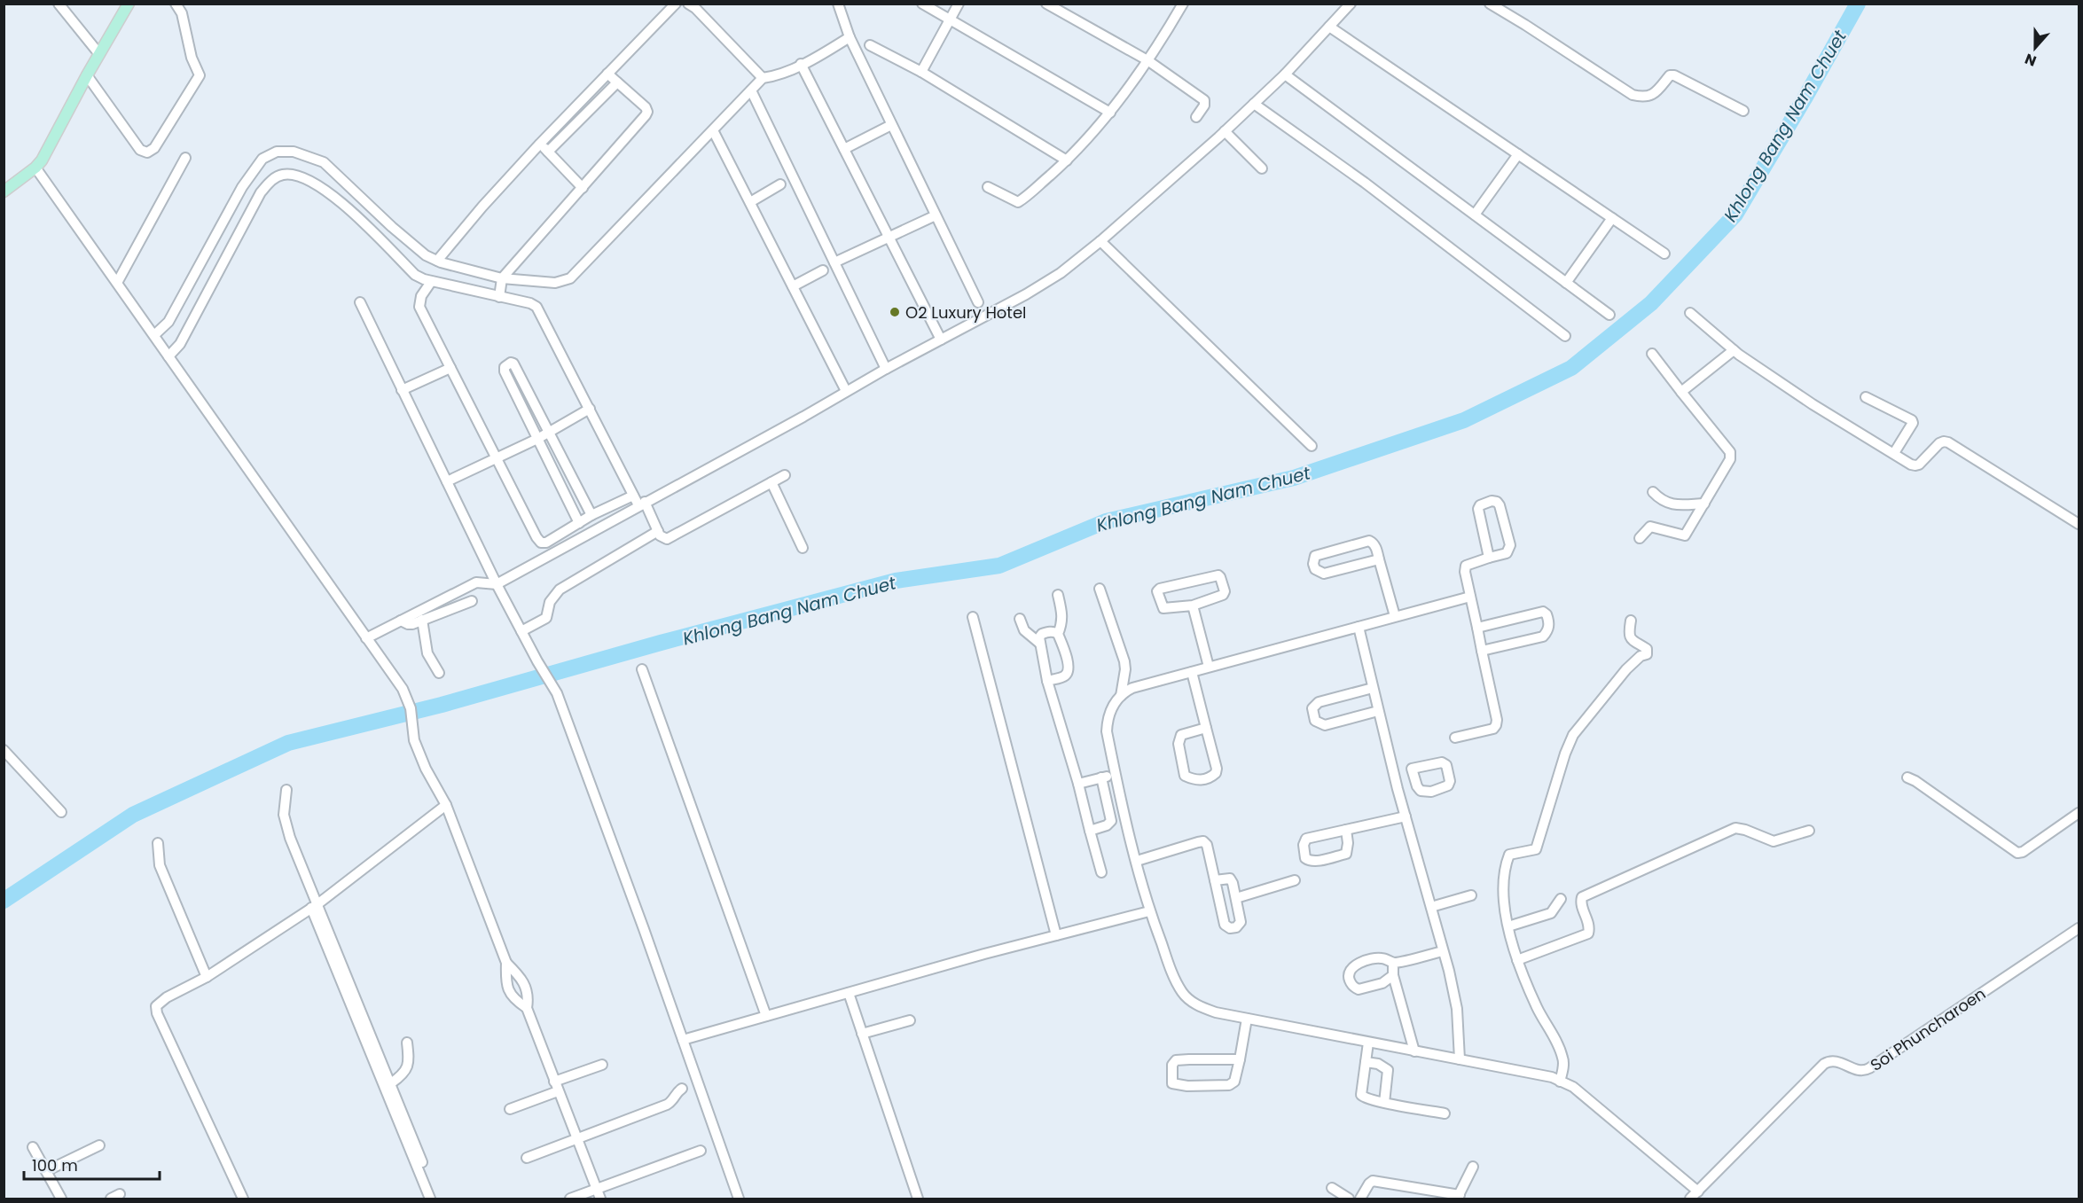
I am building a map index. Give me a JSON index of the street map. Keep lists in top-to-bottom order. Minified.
{"streets":{"street":["Soi Phuncharoen"]},"water":["Khlong Bang Nam Chuet"],"places":["O2 Luxury Hotel"],"scale_bar":"100 m","north":"bottom"}
